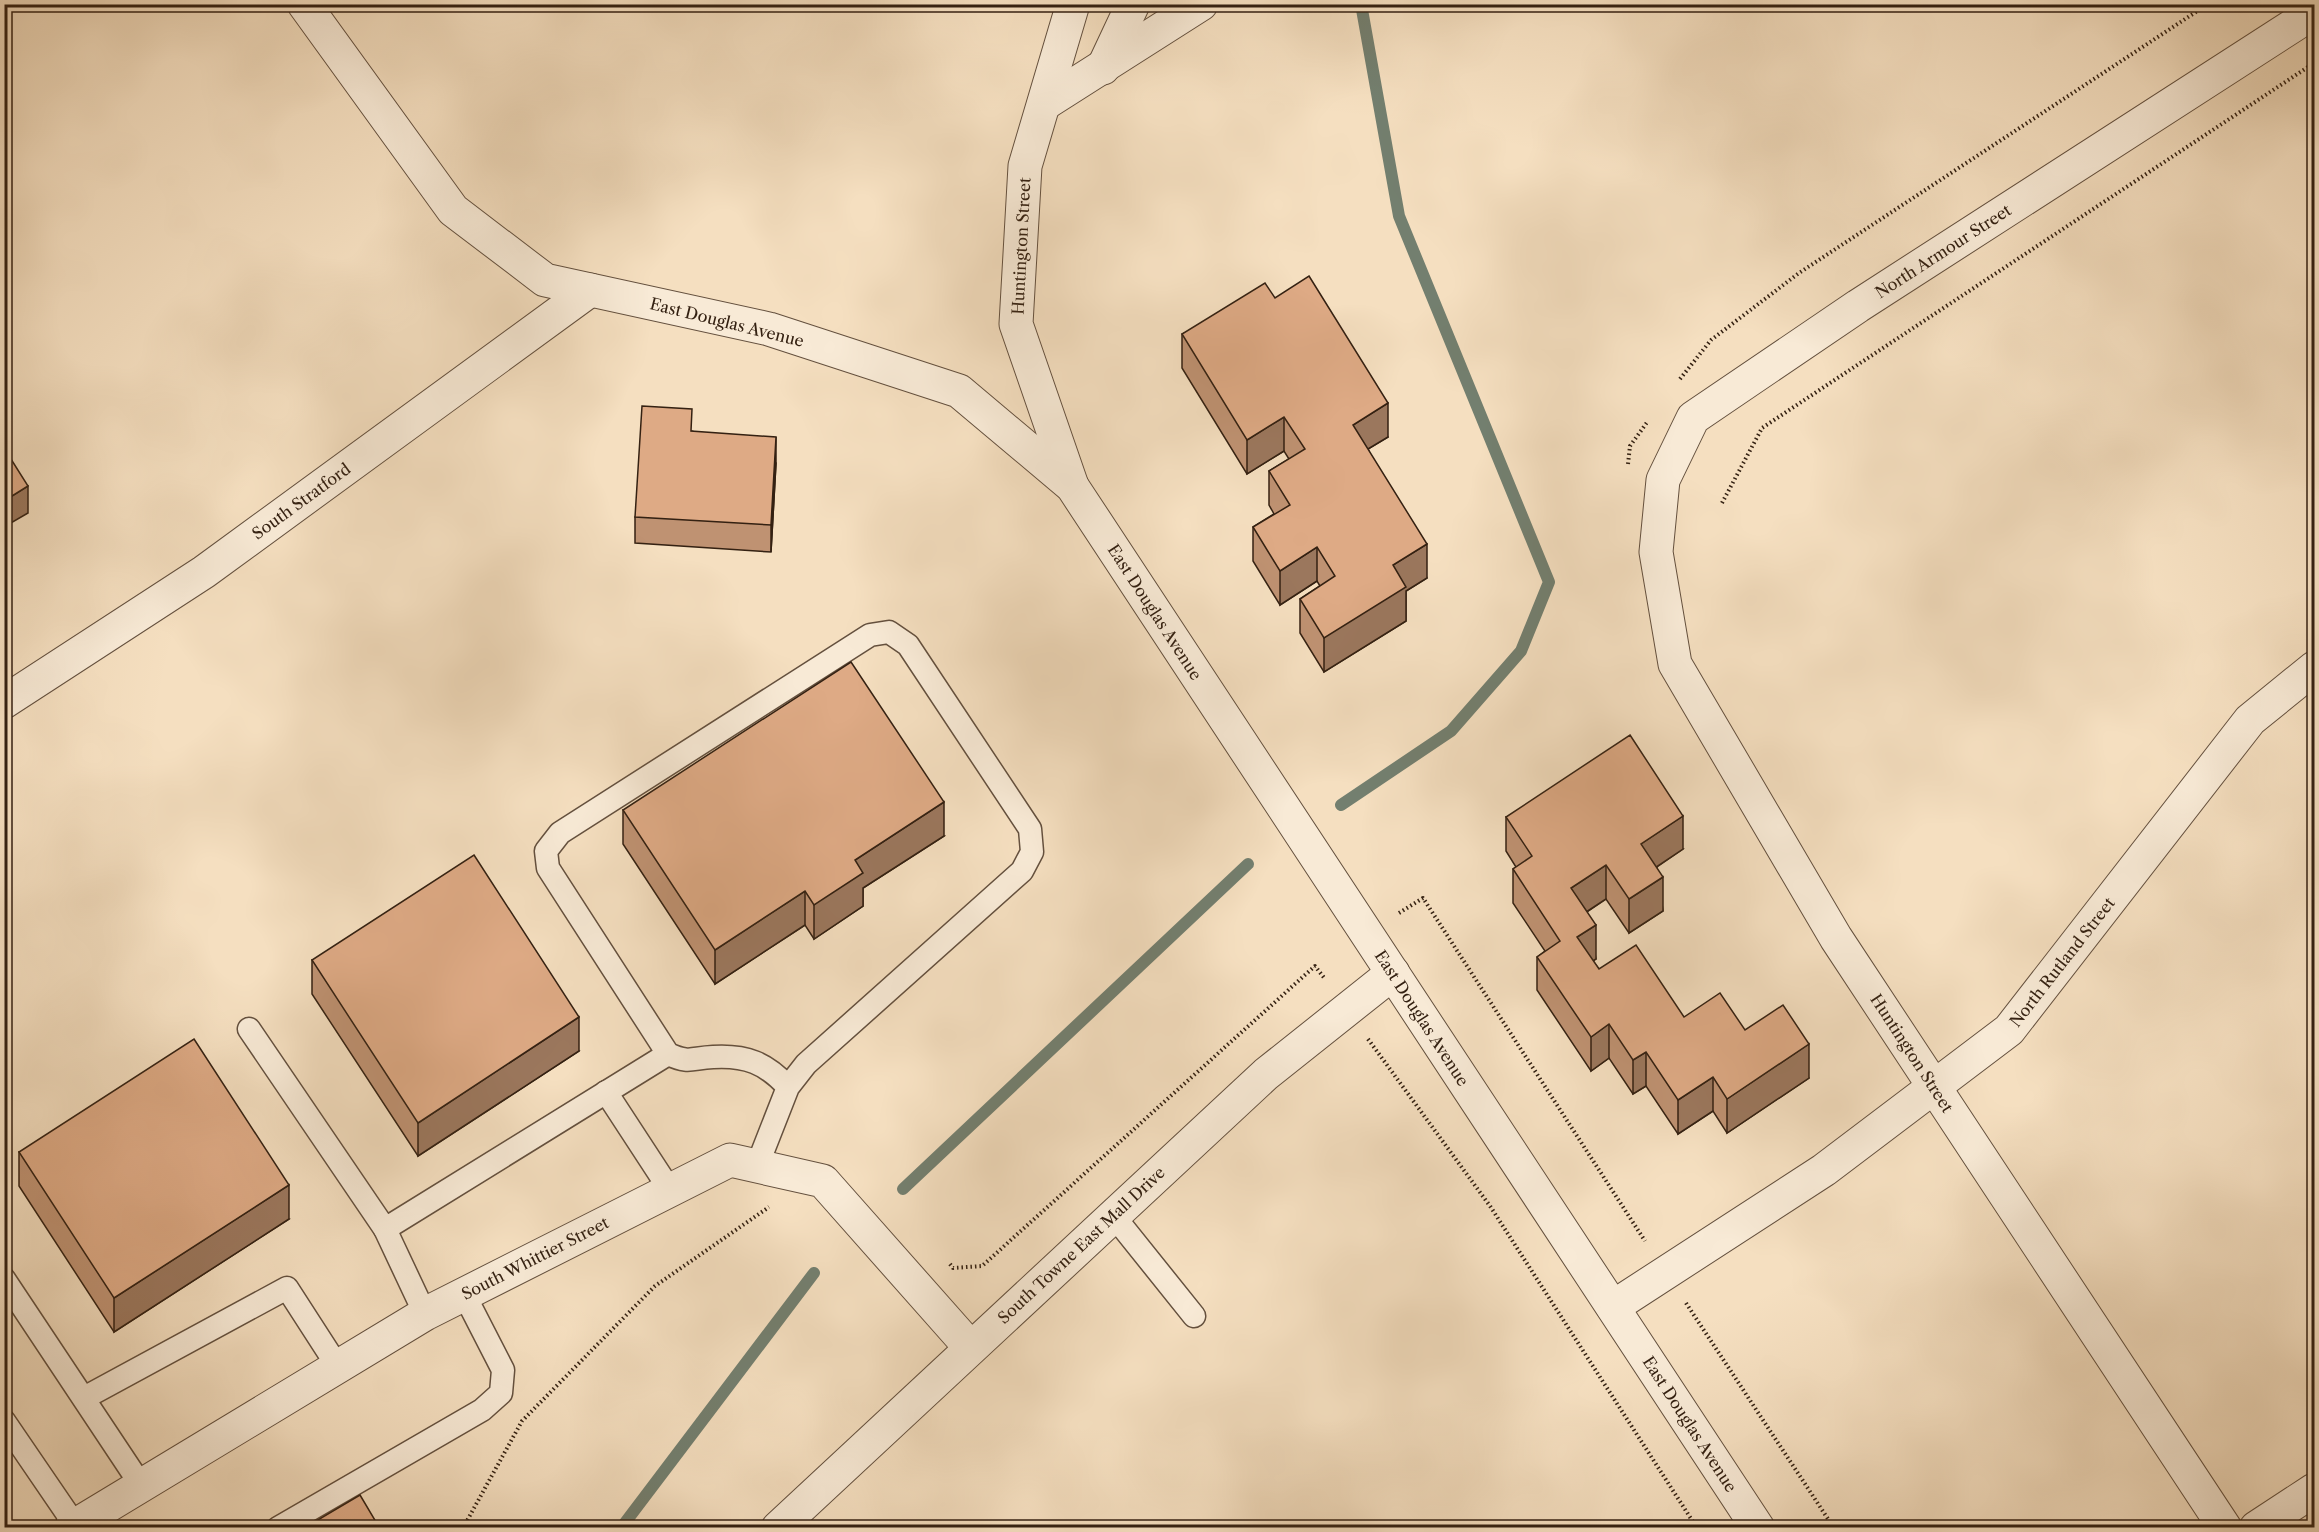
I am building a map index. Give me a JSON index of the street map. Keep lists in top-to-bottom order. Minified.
{"streets":{"street":["Huntington Street","North Armour Street","East Douglas Avenue","South Stratford","North Rutland Street","South Towne East Mall Drive","South Whittier Street"]},"crossings":[["Huntington Street","North Armour Street"],["Huntington Street","East Douglas Avenue"],["Huntington Street","North Rutland Street"],["East Douglas Avenue","South Stratford"],["East Douglas Avenue","North Rutland Street"],["East Douglas Avenue","South Towne East Mall Drive"],["South Towne East Mall Drive","South Whittier Street"]]}
